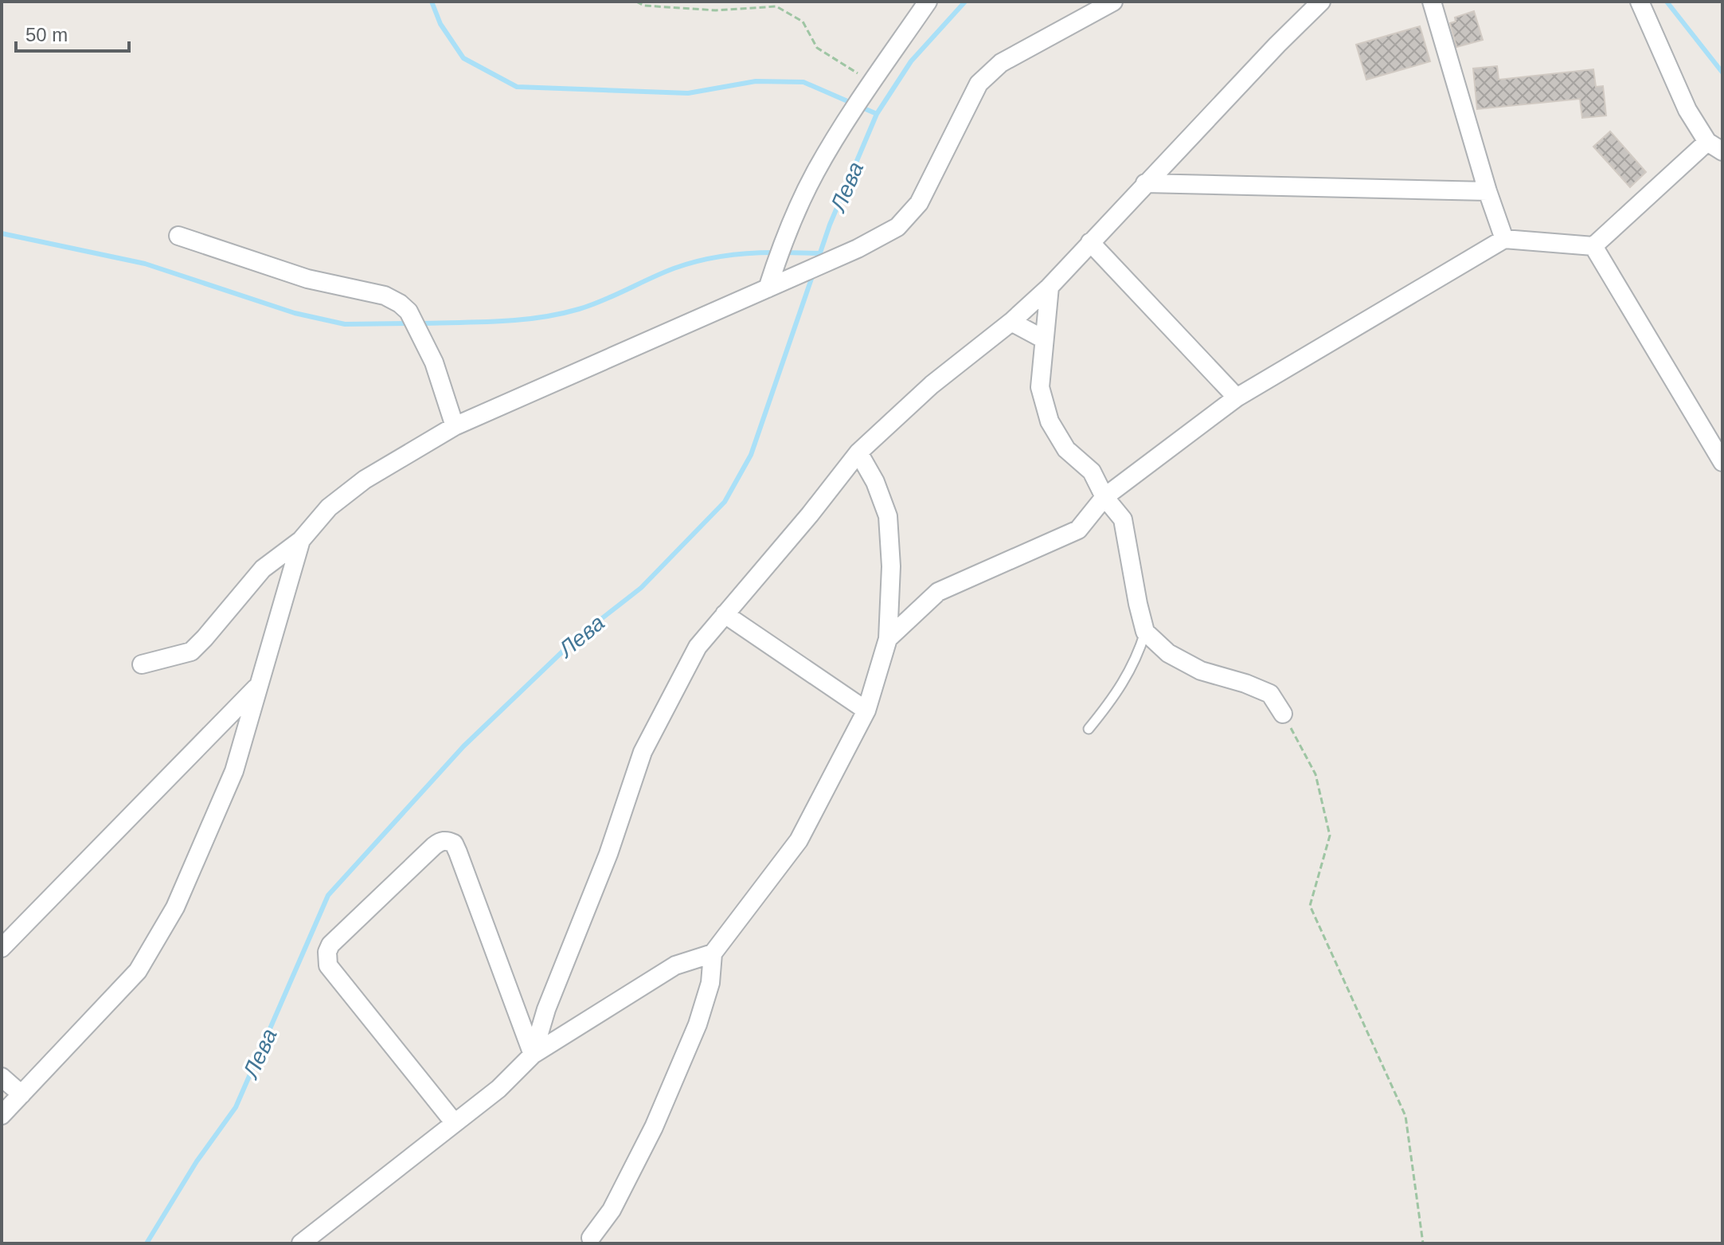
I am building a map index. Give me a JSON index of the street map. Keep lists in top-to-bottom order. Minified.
{"water":["Лева"],"scale_bar":"50 m"}
